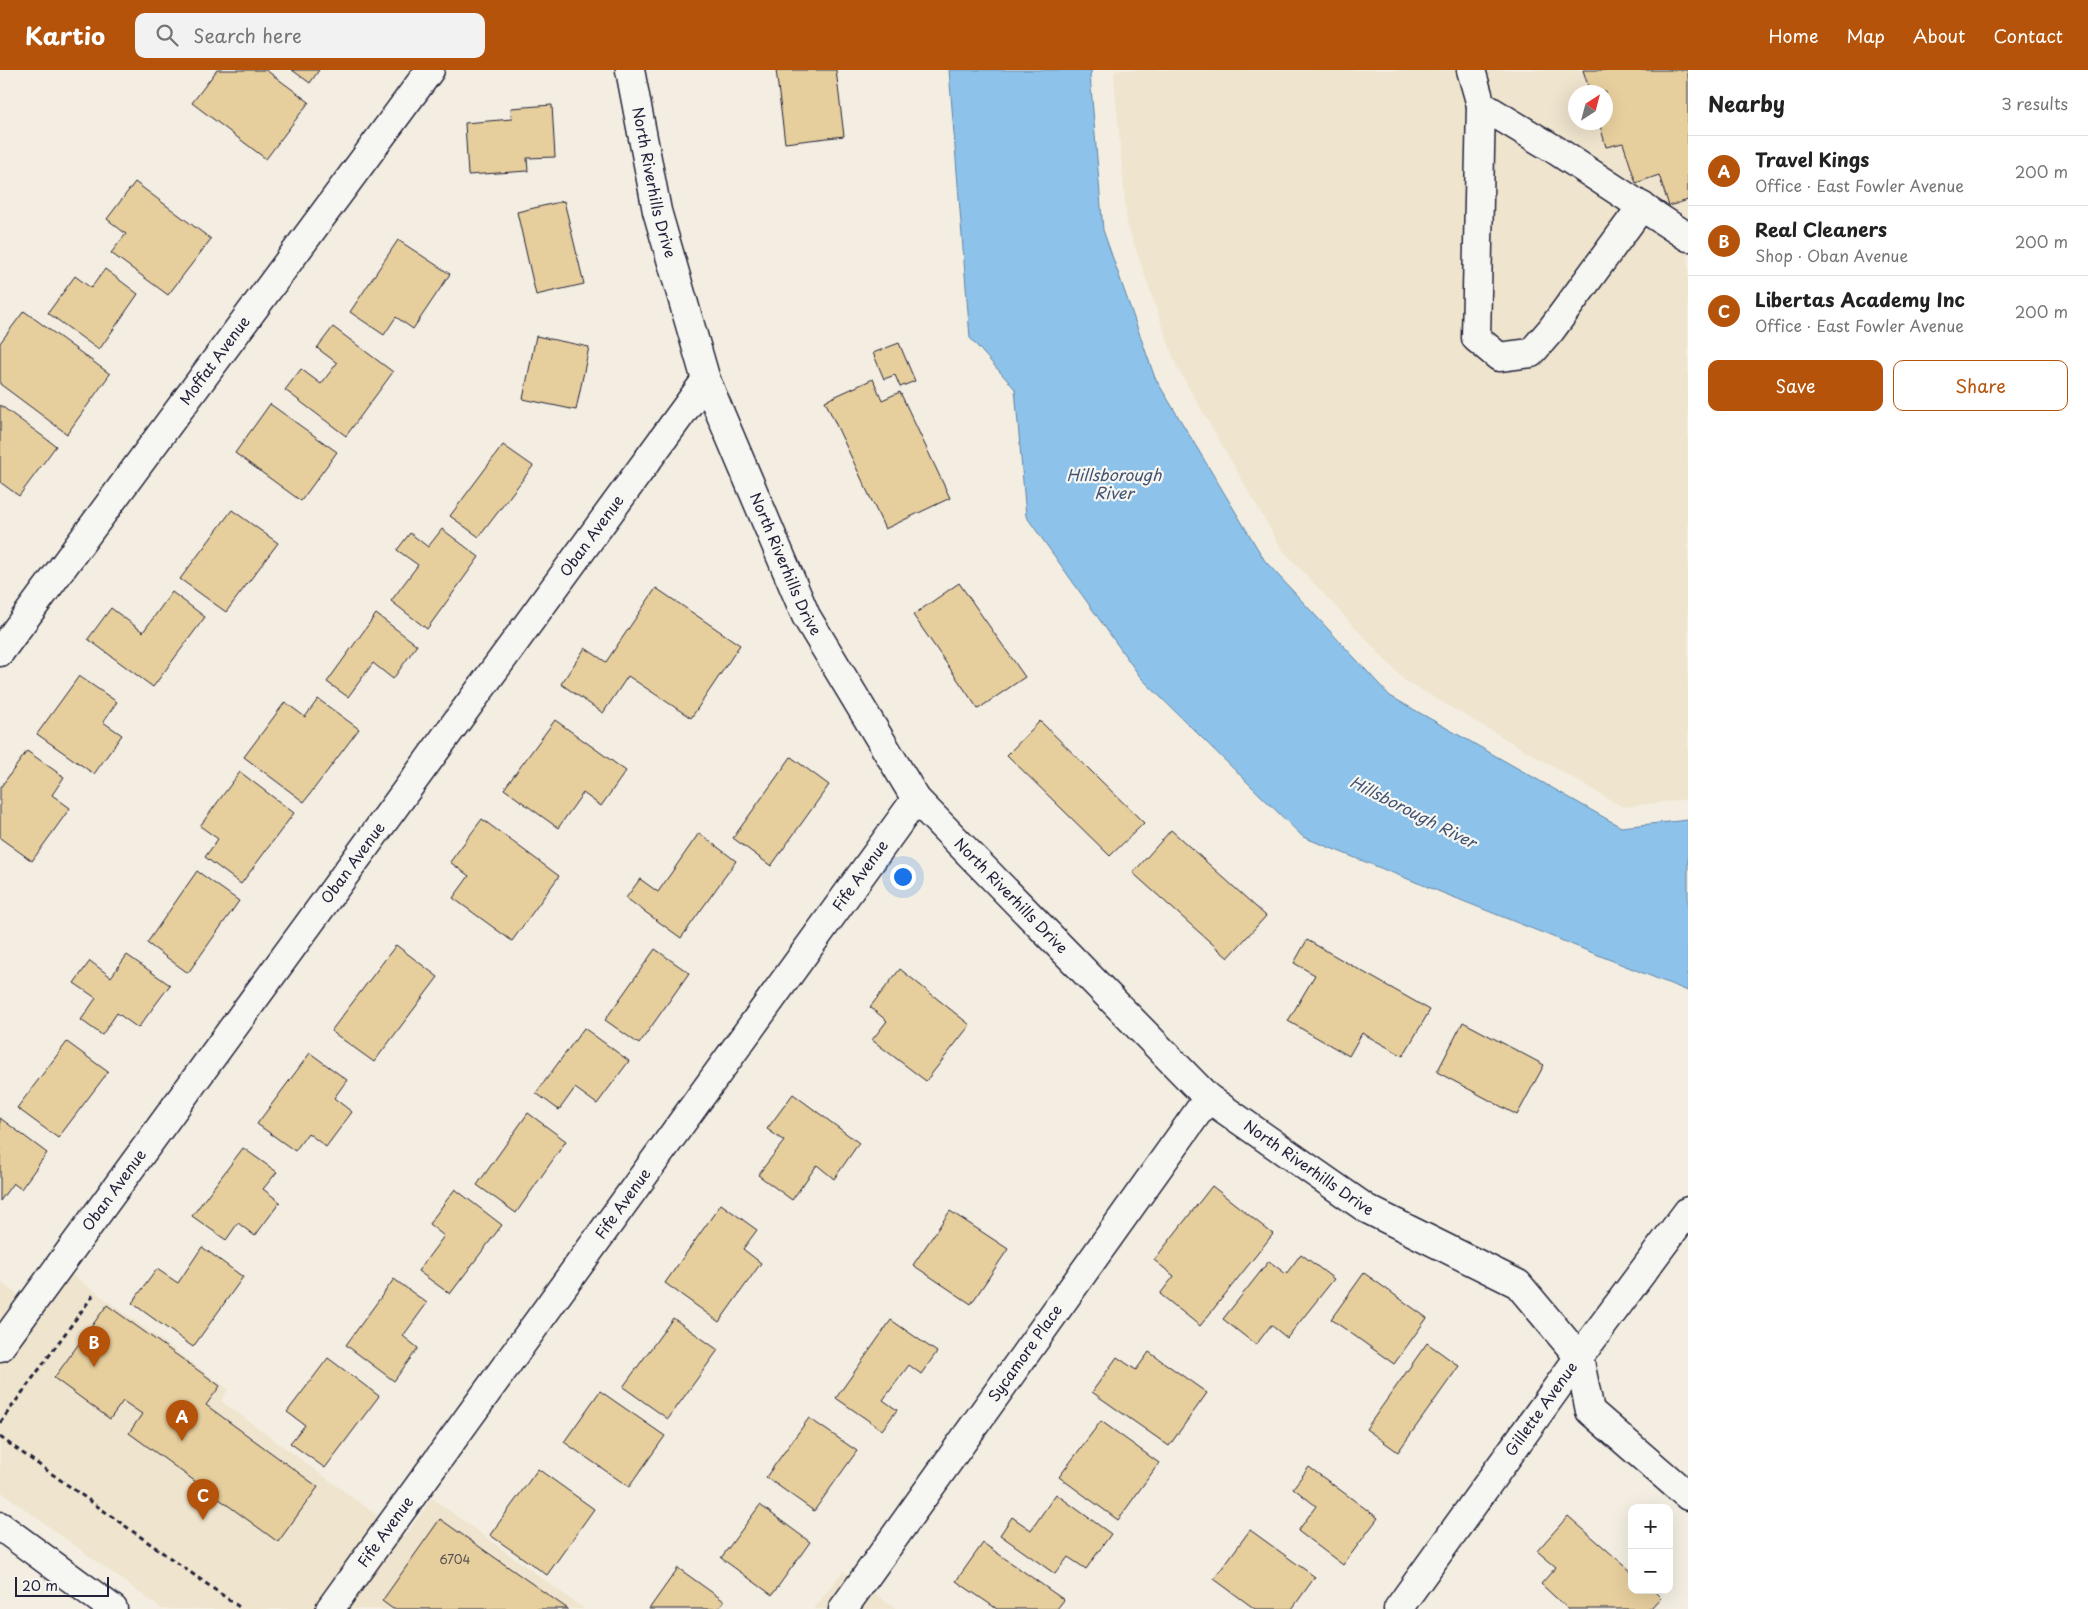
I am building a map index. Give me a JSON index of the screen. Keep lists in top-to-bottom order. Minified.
{"streets":{"street":["North Riverhills Drive","Moffat Avenue","Oban Avenue","Fife Avenue","Sycamore Place","Gillette Avenue"]},"crossings":[["North Riverhills Drive","Oban Avenue"],["North Riverhills Drive","Fife Avenue"],["North Riverhills Drive","Sycamore Place"],["North Riverhills Drive","Gillette Avenue"]],"water":["Hillsborough River"],"house_numbers":["6704"],"scale_bar":"20 m","north":"top right","page":{"header":"Kartio","search":"Search here","nav":["Home","Map","About","Contact"],"heading":["Nearby","3 results"],"list":[{"mark":"A","name":"Travel Kings","note":"Office · East Fowler Avenue","value":"200 m"},{"mark":"B","name":"Real Cleaners","note":"Shop · Oban Avenue","value":"200 m"},{"mark":"C","name":"Libertas Academy Inc","note":"Office · East Fowler Avenue","value":"200 m"}],"buttons":["Save","Share"],"pins":["B","A","C"],"map_buttons":["+","−"],"scale":"20 m"}}
